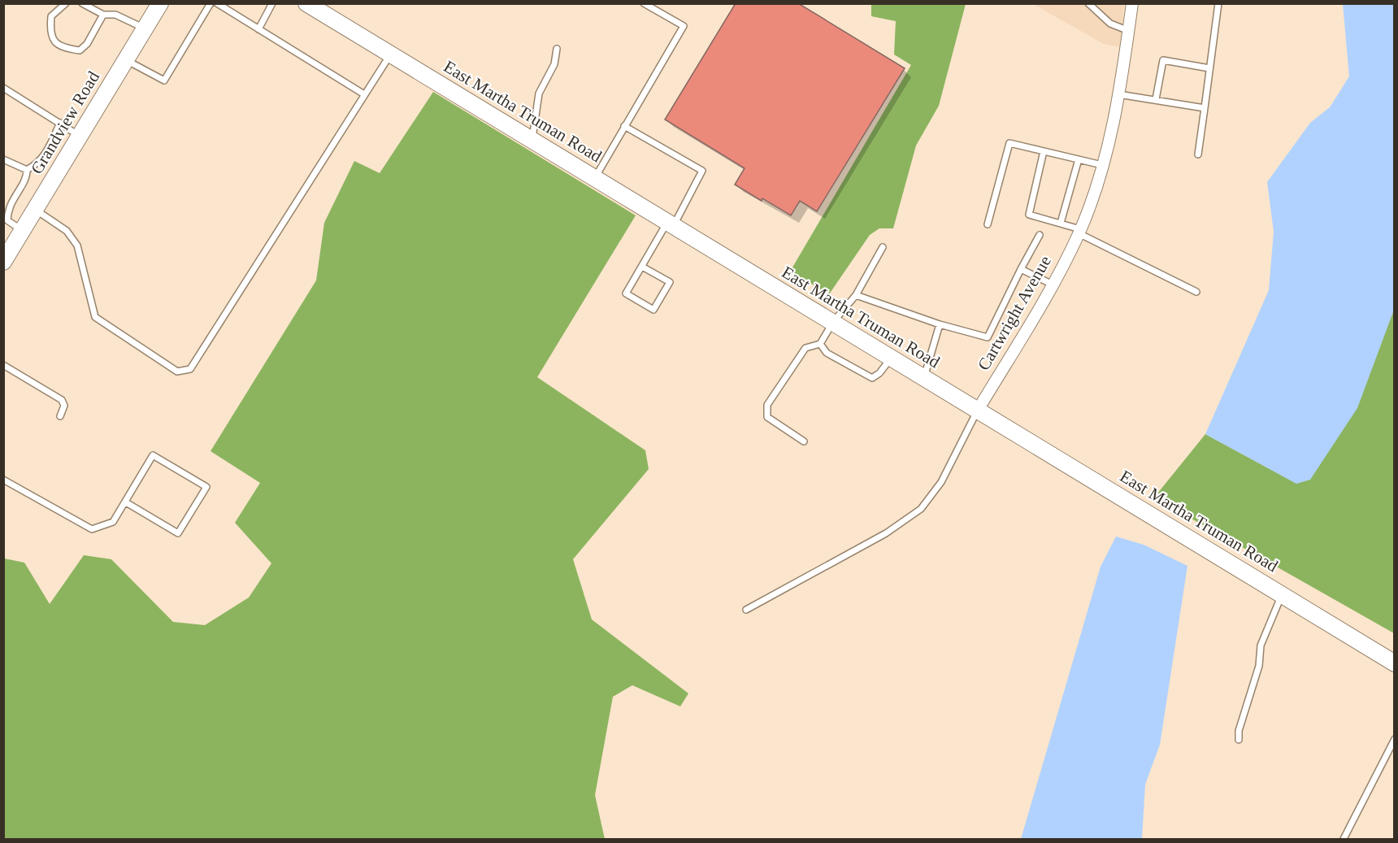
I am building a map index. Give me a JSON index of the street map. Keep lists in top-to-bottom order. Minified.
{"streets":{"main road":["East Martha Truman Road","Grandview Road"],"street":["Cartwright Avenue"]},"crossings":[["East Martha Truman Road","Cartwright Avenue"]]}
